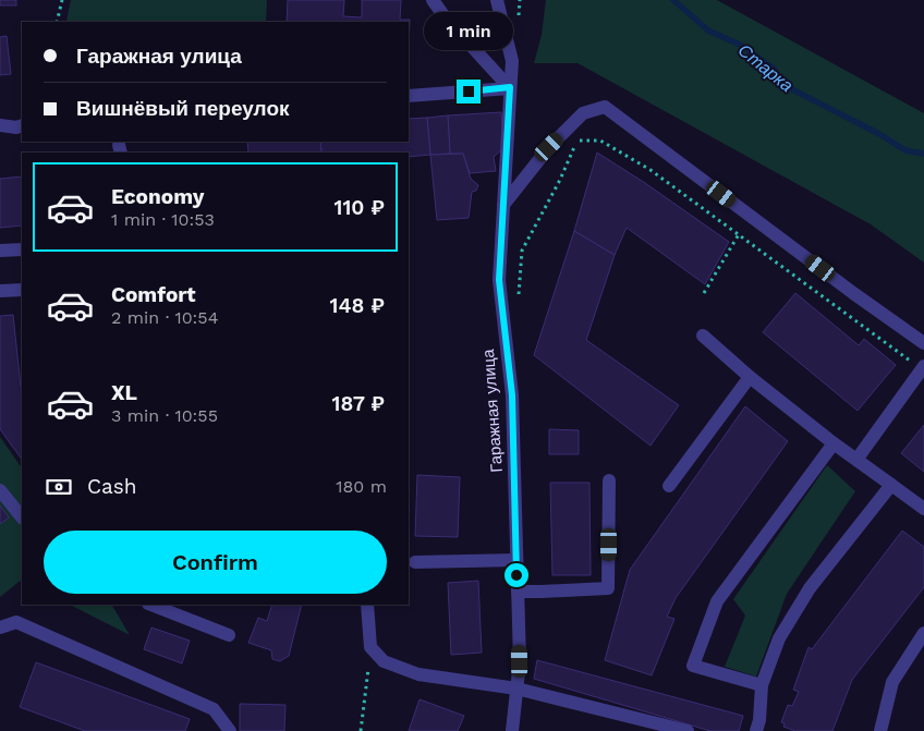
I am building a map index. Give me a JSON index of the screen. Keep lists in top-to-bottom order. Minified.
{"streets":{"street":["Гаражная улица"]},"water":["Старка"],"page":{"bubble":"1 min","banner":["Гаражная улица","Вишнёвый переулок"],"list":[{"name":"Economy","note":"1 min · 10:53","value":"110 ₽"},{"name":"Comfort","note":"2 min · 10:54","value":"148 ₽"},{"name":"XL","note":"3 min · 10:55","value":"187 ₽"}],"pay":["Cash","180 m"],"buttons":"Confirm"}}
